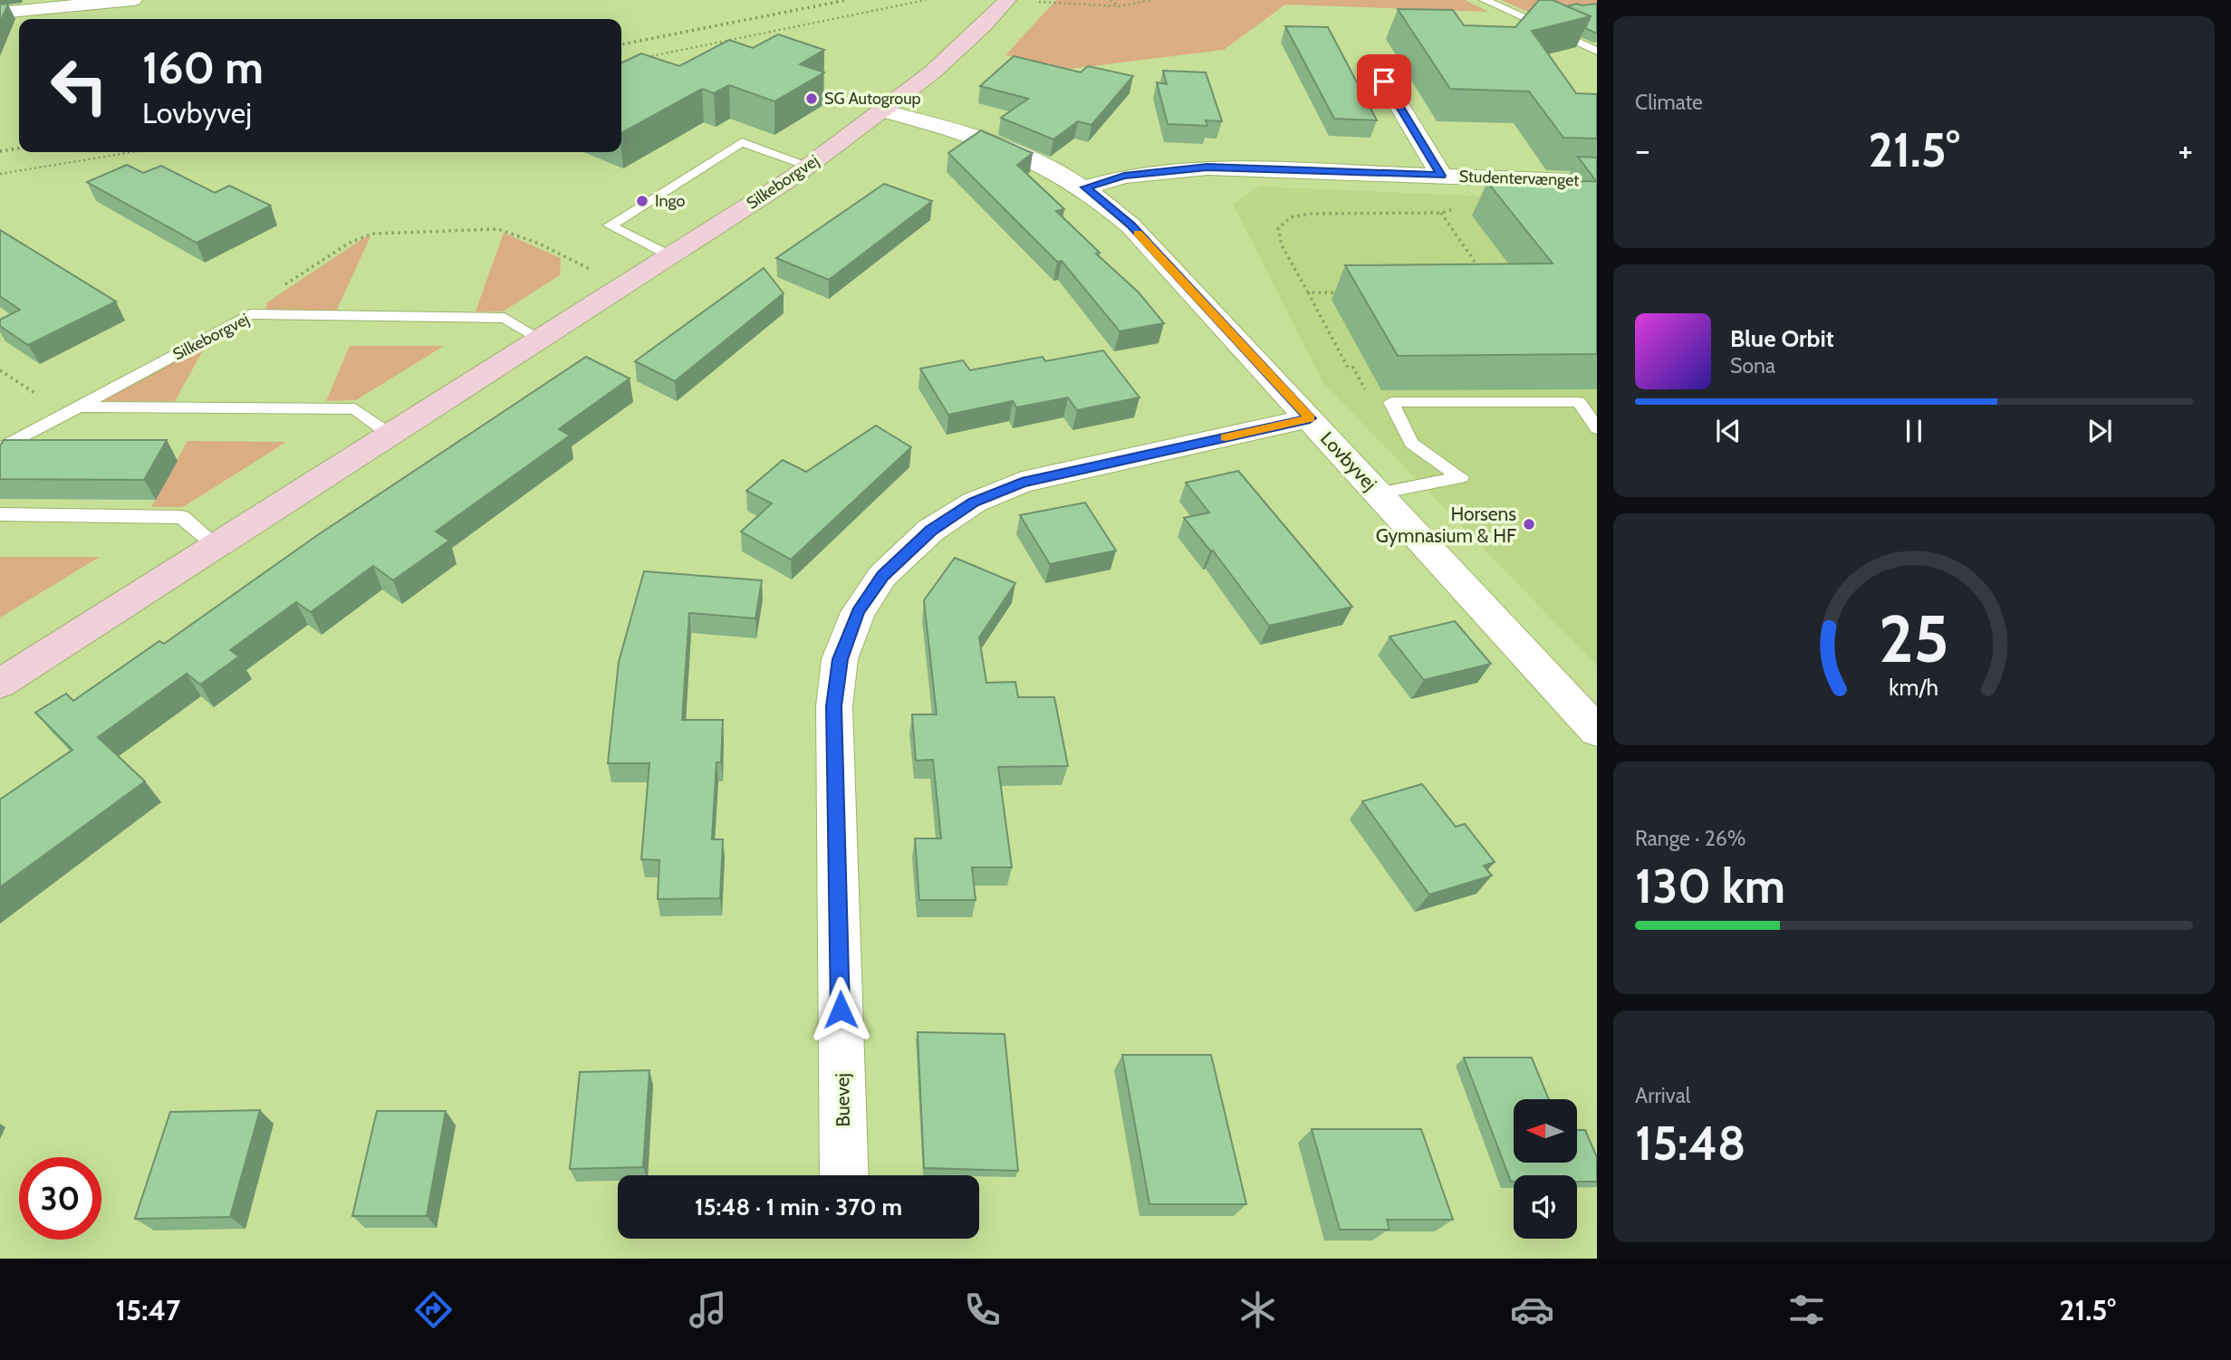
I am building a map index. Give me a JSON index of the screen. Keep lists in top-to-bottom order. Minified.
{"streets":{"main road":["Silkeborgvej"],"street":["Studentervænget","Lovbyvej","Buevej"]},"crossings":[["Studentervænget","Lovbyvej"],["Silkeborgvej","Lovbyvej"],["Lovbyvej","Buevej"]],"places":["SG Autogroup","Ingo","Horsens Gymnasium & HF"],"north":"left","page":{"tile":["Climate",["Range · 26%","130 km"],["Arrival","15:48"]],"turn":["160 m","Lovbyvej"],"heat":["−","21.5°","+"],"song":["Blue Orbit","Sona"],"limit":"30","trip":"15:48 · 1 min · 370 m","tabs":["15:47","21.5°"],"gauge":["25","km/h"]}}
